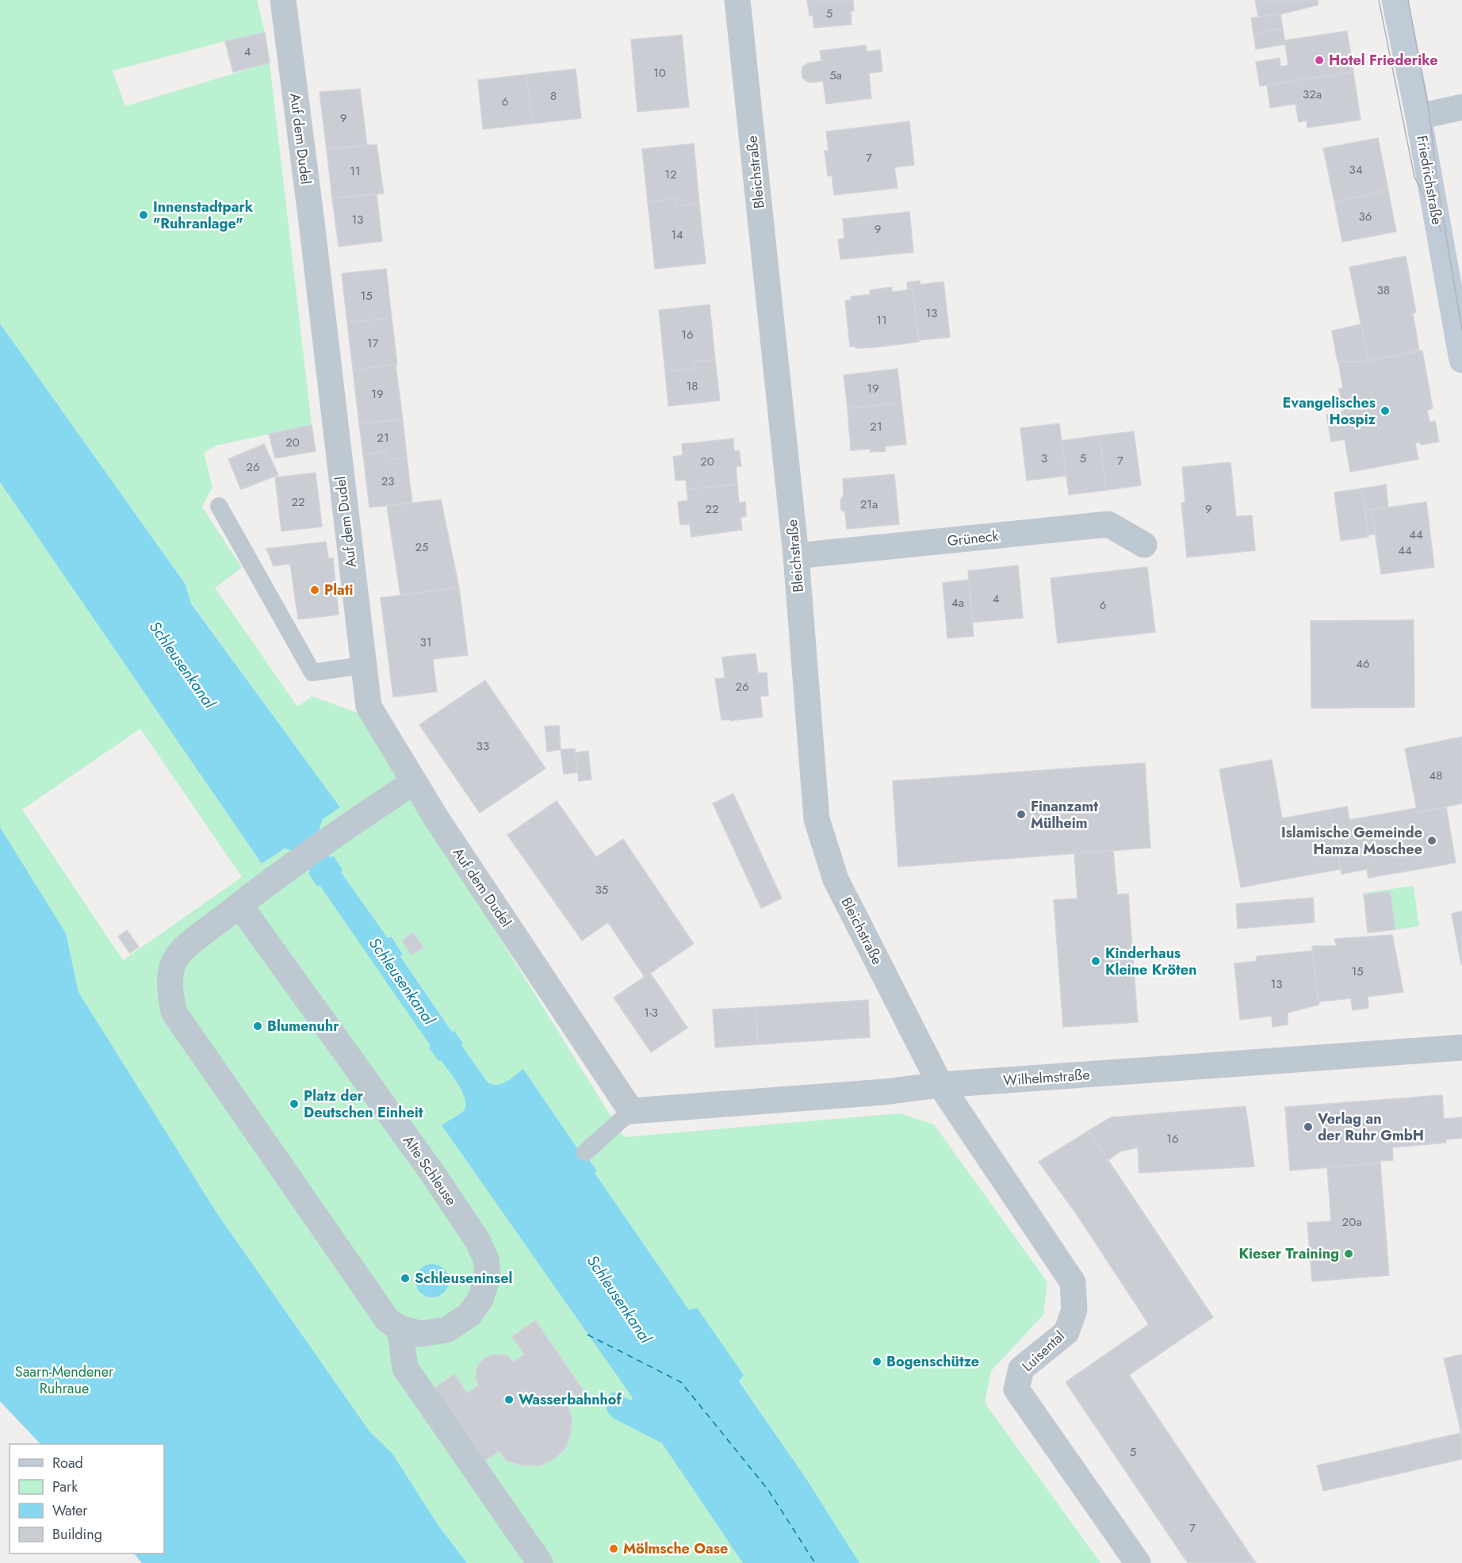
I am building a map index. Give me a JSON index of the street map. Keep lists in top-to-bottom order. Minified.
{"streets":{"main road":["Friedrichstraße"],"street":["Auf dem Dudel","Bleichstraße","Grüneck","Wilhelmstraße","Alte Schleuse","Luisental"]},"crossings":[["Auf dem Dudel","Wilhelmstraße"],["Auf dem Dudel","Alte Schleuse"],["Bleichstraße","Grüneck"],["Bleichstraße","Wilhelmstraße"],["Bleichstraße","Luisental"],["Wilhelmstraße","Luisental"]],"water":["Schleusenkanal"],"parks":["Saarn-Mendener Ruhraue"],"places":["Hotel Friederike","Innenstadtpark \"Ruhranlage\"","Evangelisches Hospiz","Plati","Finanzamt Mülheim","Islamische Gemeinde Hamza Moschee","Kinderhaus Kleine Kröten","Blumenuhr","Platz der Deutschen Einheit","Verlag an der Ruhr GmbH","Kieser Training","Schleuseninsel","Bogenschütze","Wasserbahnhof","Mölmsche Oase"],"house_numbers":["5","4","10","5a","32a","8","6","9","7","34","11","12","36","13","9","14","38","15","13","11","16","17","18","19","19","21","21","20","3","5","7","20","26","23","22","21a","22","9","44","25","44","4","4a","6","31","46","26","33","48","35","15","13","1-3","16","20a","5","7"],"legend":["Road","Park","Water","Building"]}
